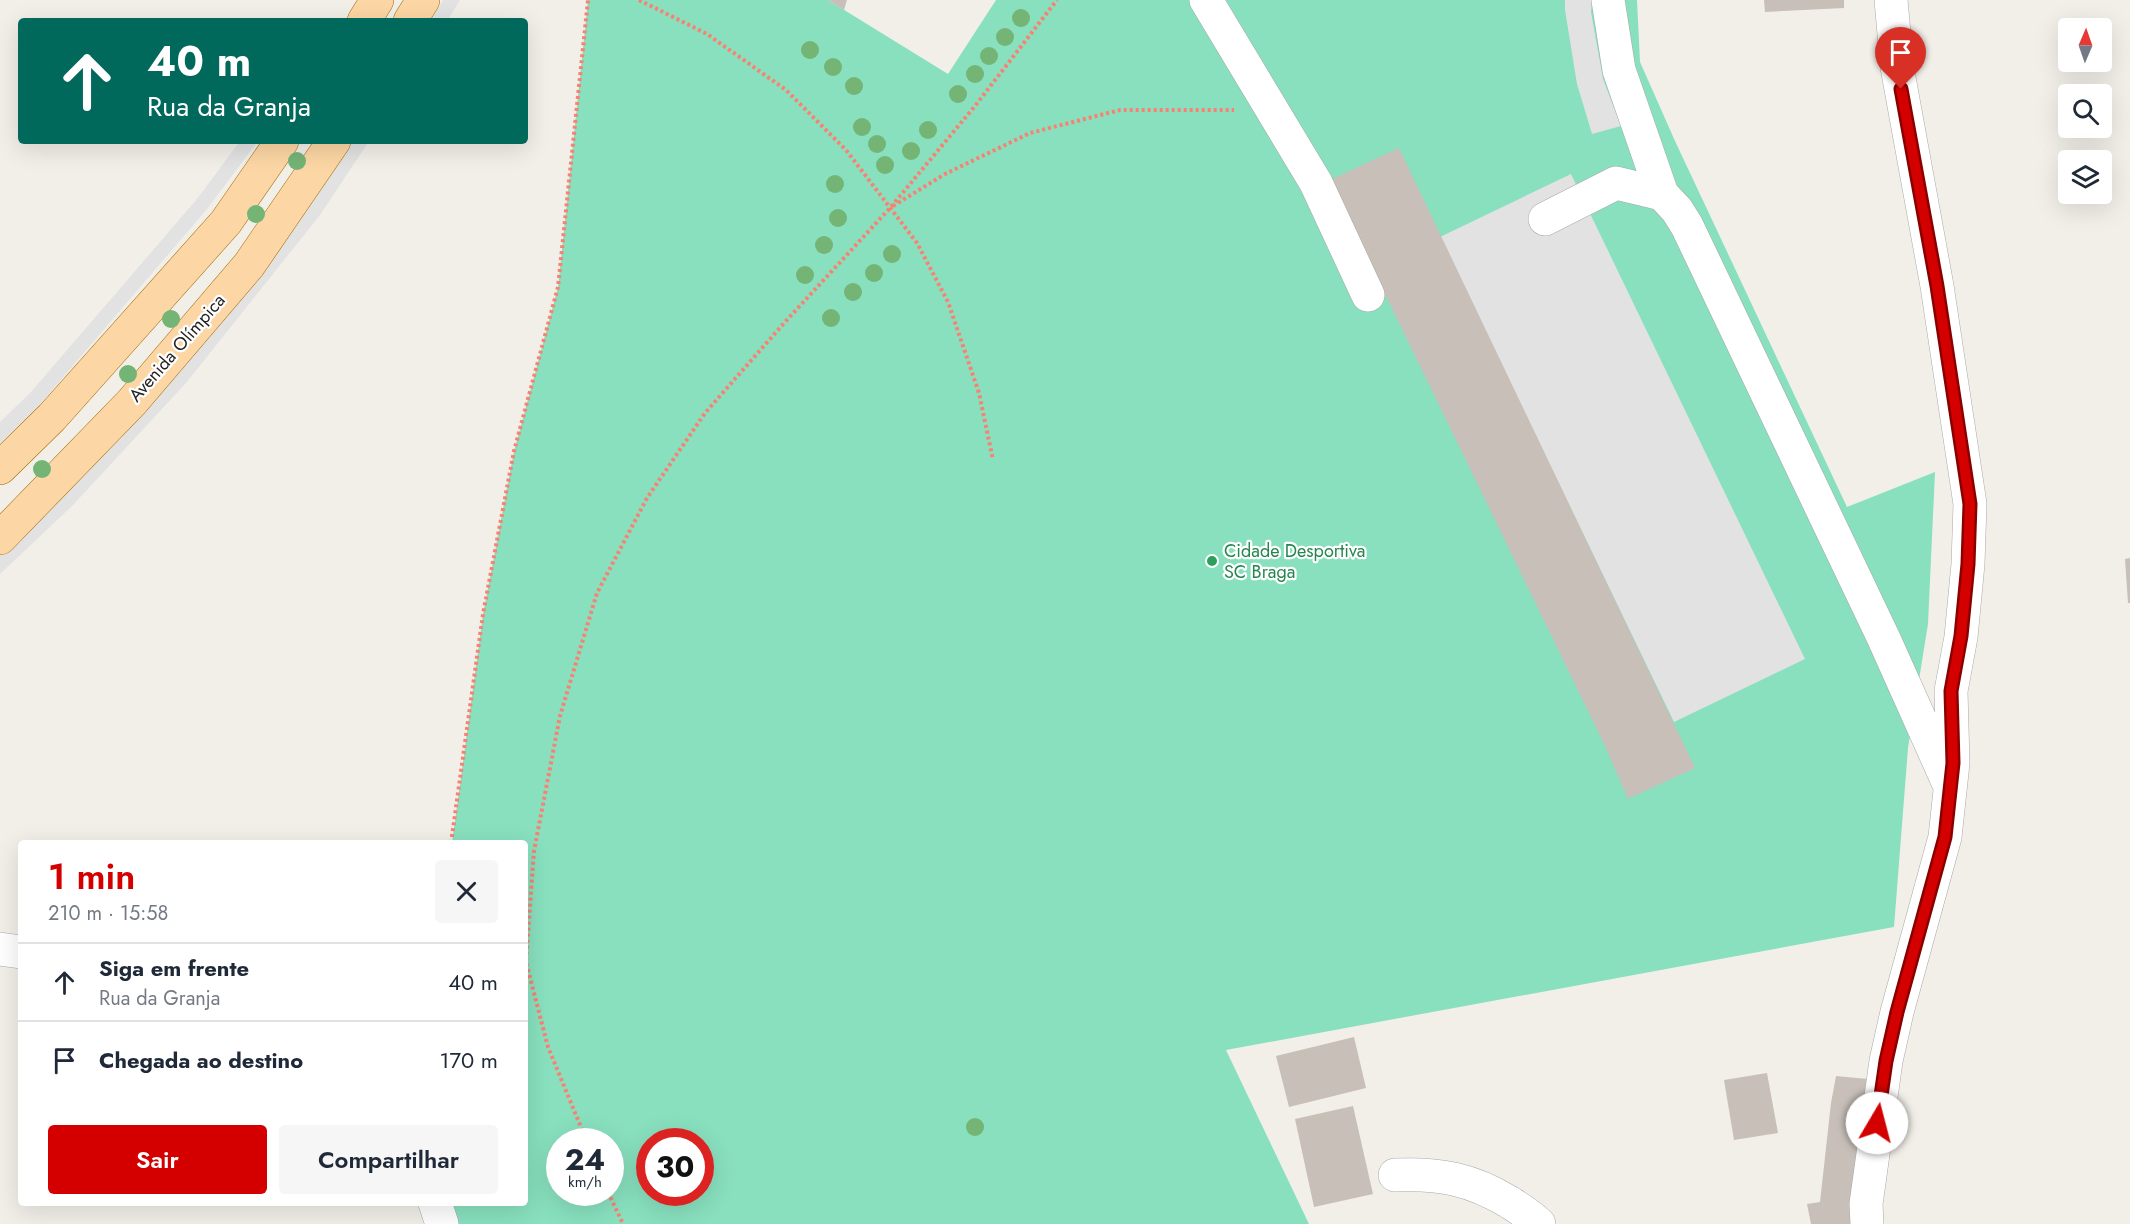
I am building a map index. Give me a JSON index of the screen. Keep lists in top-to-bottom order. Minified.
{"streets":{"main road":["Avenida Olímpica"]},"places":["Cidade Desportiva SC Braga"],"north":"top","page":{"turn":["40 m","Rua da Granja"],"heading":["1 min","210 m · 15:58"],"list":[{"name":"Siga em frente","note":"Rua da Granja","value":"40 m"},{"name":"Chegada ao destino","value":"170 m"}],"buttons":["Sair","Compartilhar"],"speed":"24 km/h","limit":"30"}}
